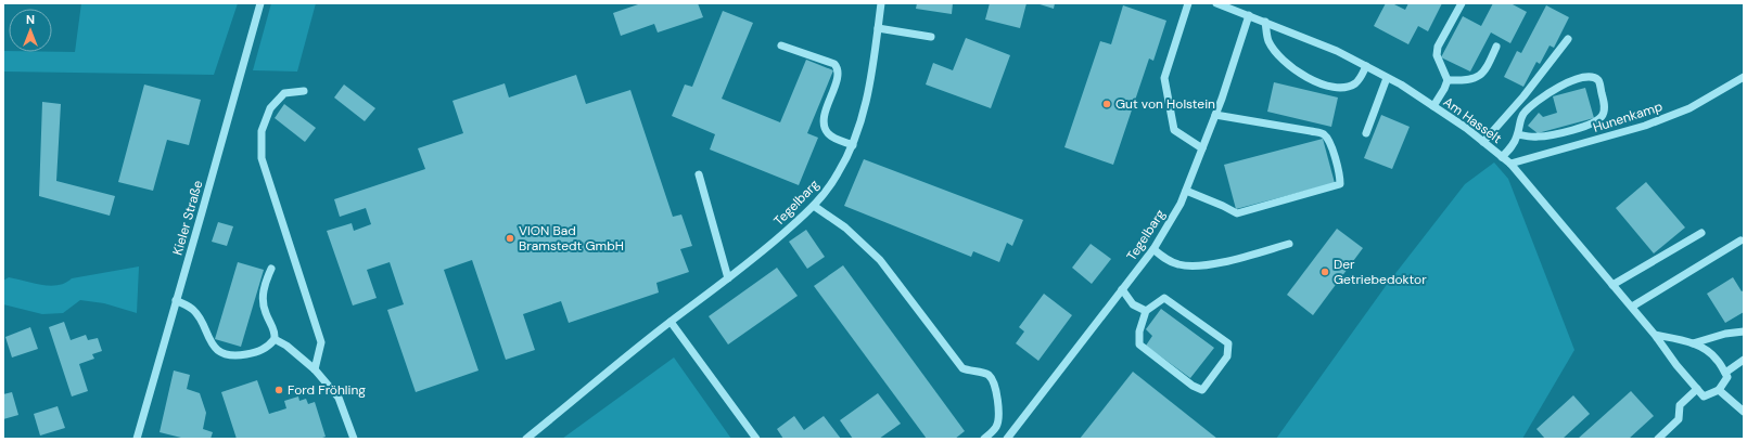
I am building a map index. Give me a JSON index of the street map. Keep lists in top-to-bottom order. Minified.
{"streets":{"street":["Hunenkamp","Am Hasselt","Tegelbarg","Kieler Straße"]},"crossings":[["Hunenkamp","Am Hasselt"],["Am Hasselt","Tegelbarg"]],"places":["Gut von Holstein","VION Bad Bramstedt GmbH","Der Getriebedoktor","Ford Fröhling"],"north":"top"}
